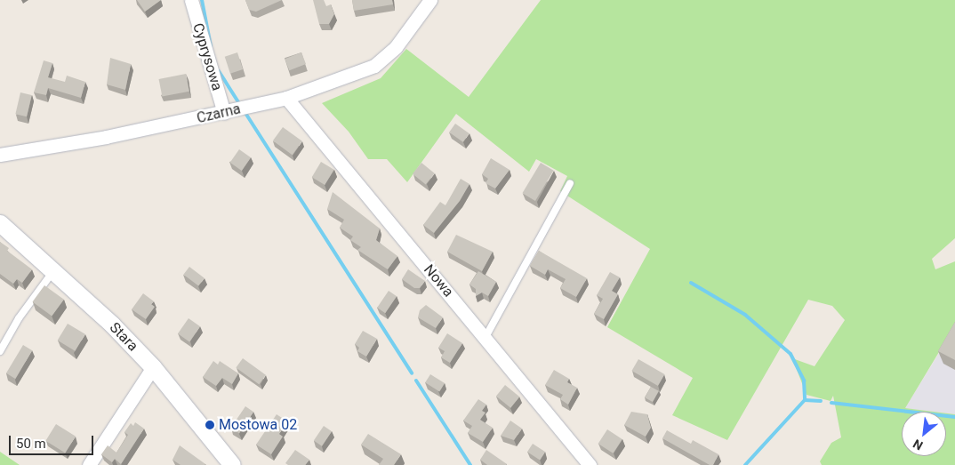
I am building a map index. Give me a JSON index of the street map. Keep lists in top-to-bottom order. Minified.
{"streets":{"street":["Cyprysowa","Czarna","Nowa","Stara"]},"crossings":[["Cyprysowa","Czarna"],["Czarna","Nowa"]],"places":["Mostowa 02"],"scale_bar":"50 m","north":"bottom left"}
